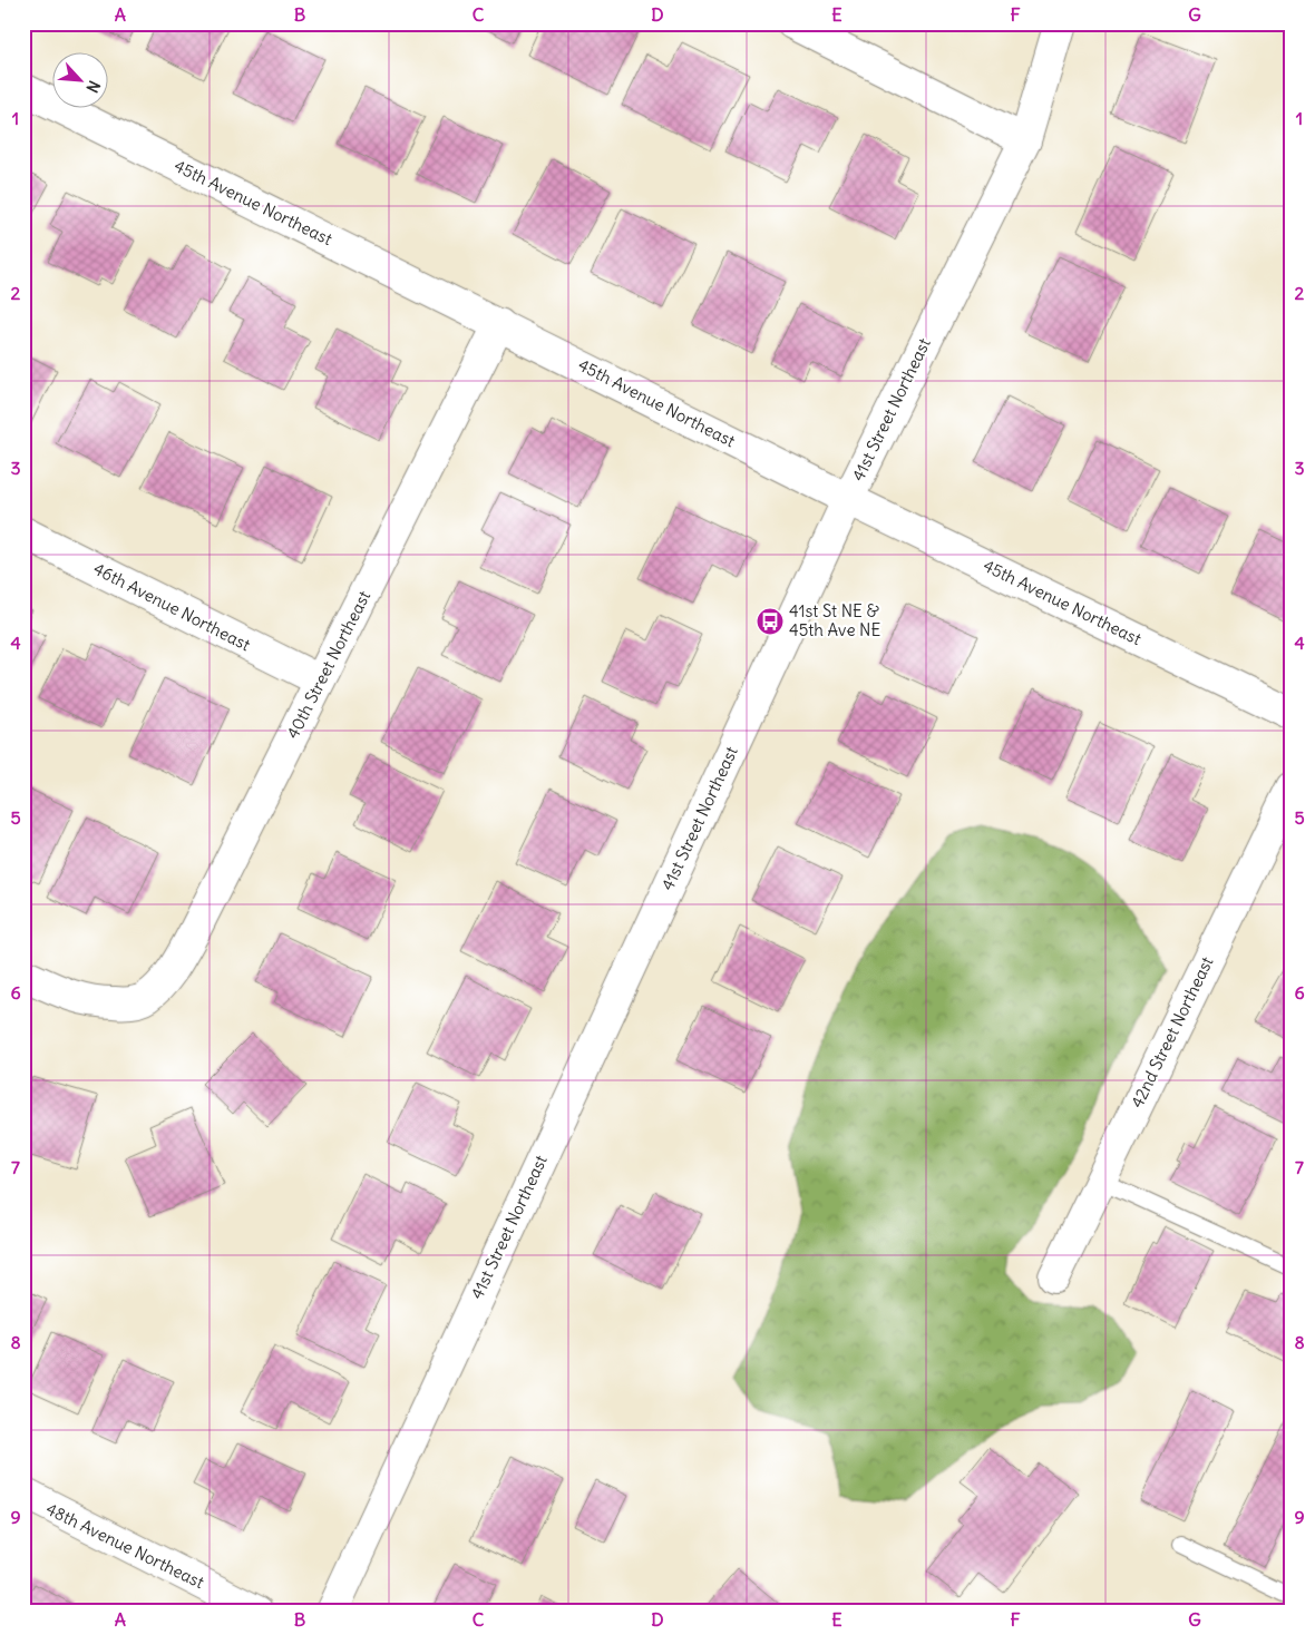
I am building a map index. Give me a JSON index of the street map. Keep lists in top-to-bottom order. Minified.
{"streets":{"street":["45th Avenue Northeast","41st Street Northeast","46th Avenue Northeast","40th Street Northeast","42nd Street Northeast","48th Avenue Northeast"]},"crossings":[["45th Avenue Northeast","41st Street Northeast"],["45th Avenue Northeast","40th Street Northeast"],["46th Avenue Northeast","40th Street Northeast"]],"places":{"bus stop":["41st St NE & 45th Ave NE"]},"north":"bottom right","grid":{"columns":["A","B","C","D","E","F","G"],"rows":["1","2","3","4","5","6","7","8","9"]}}
